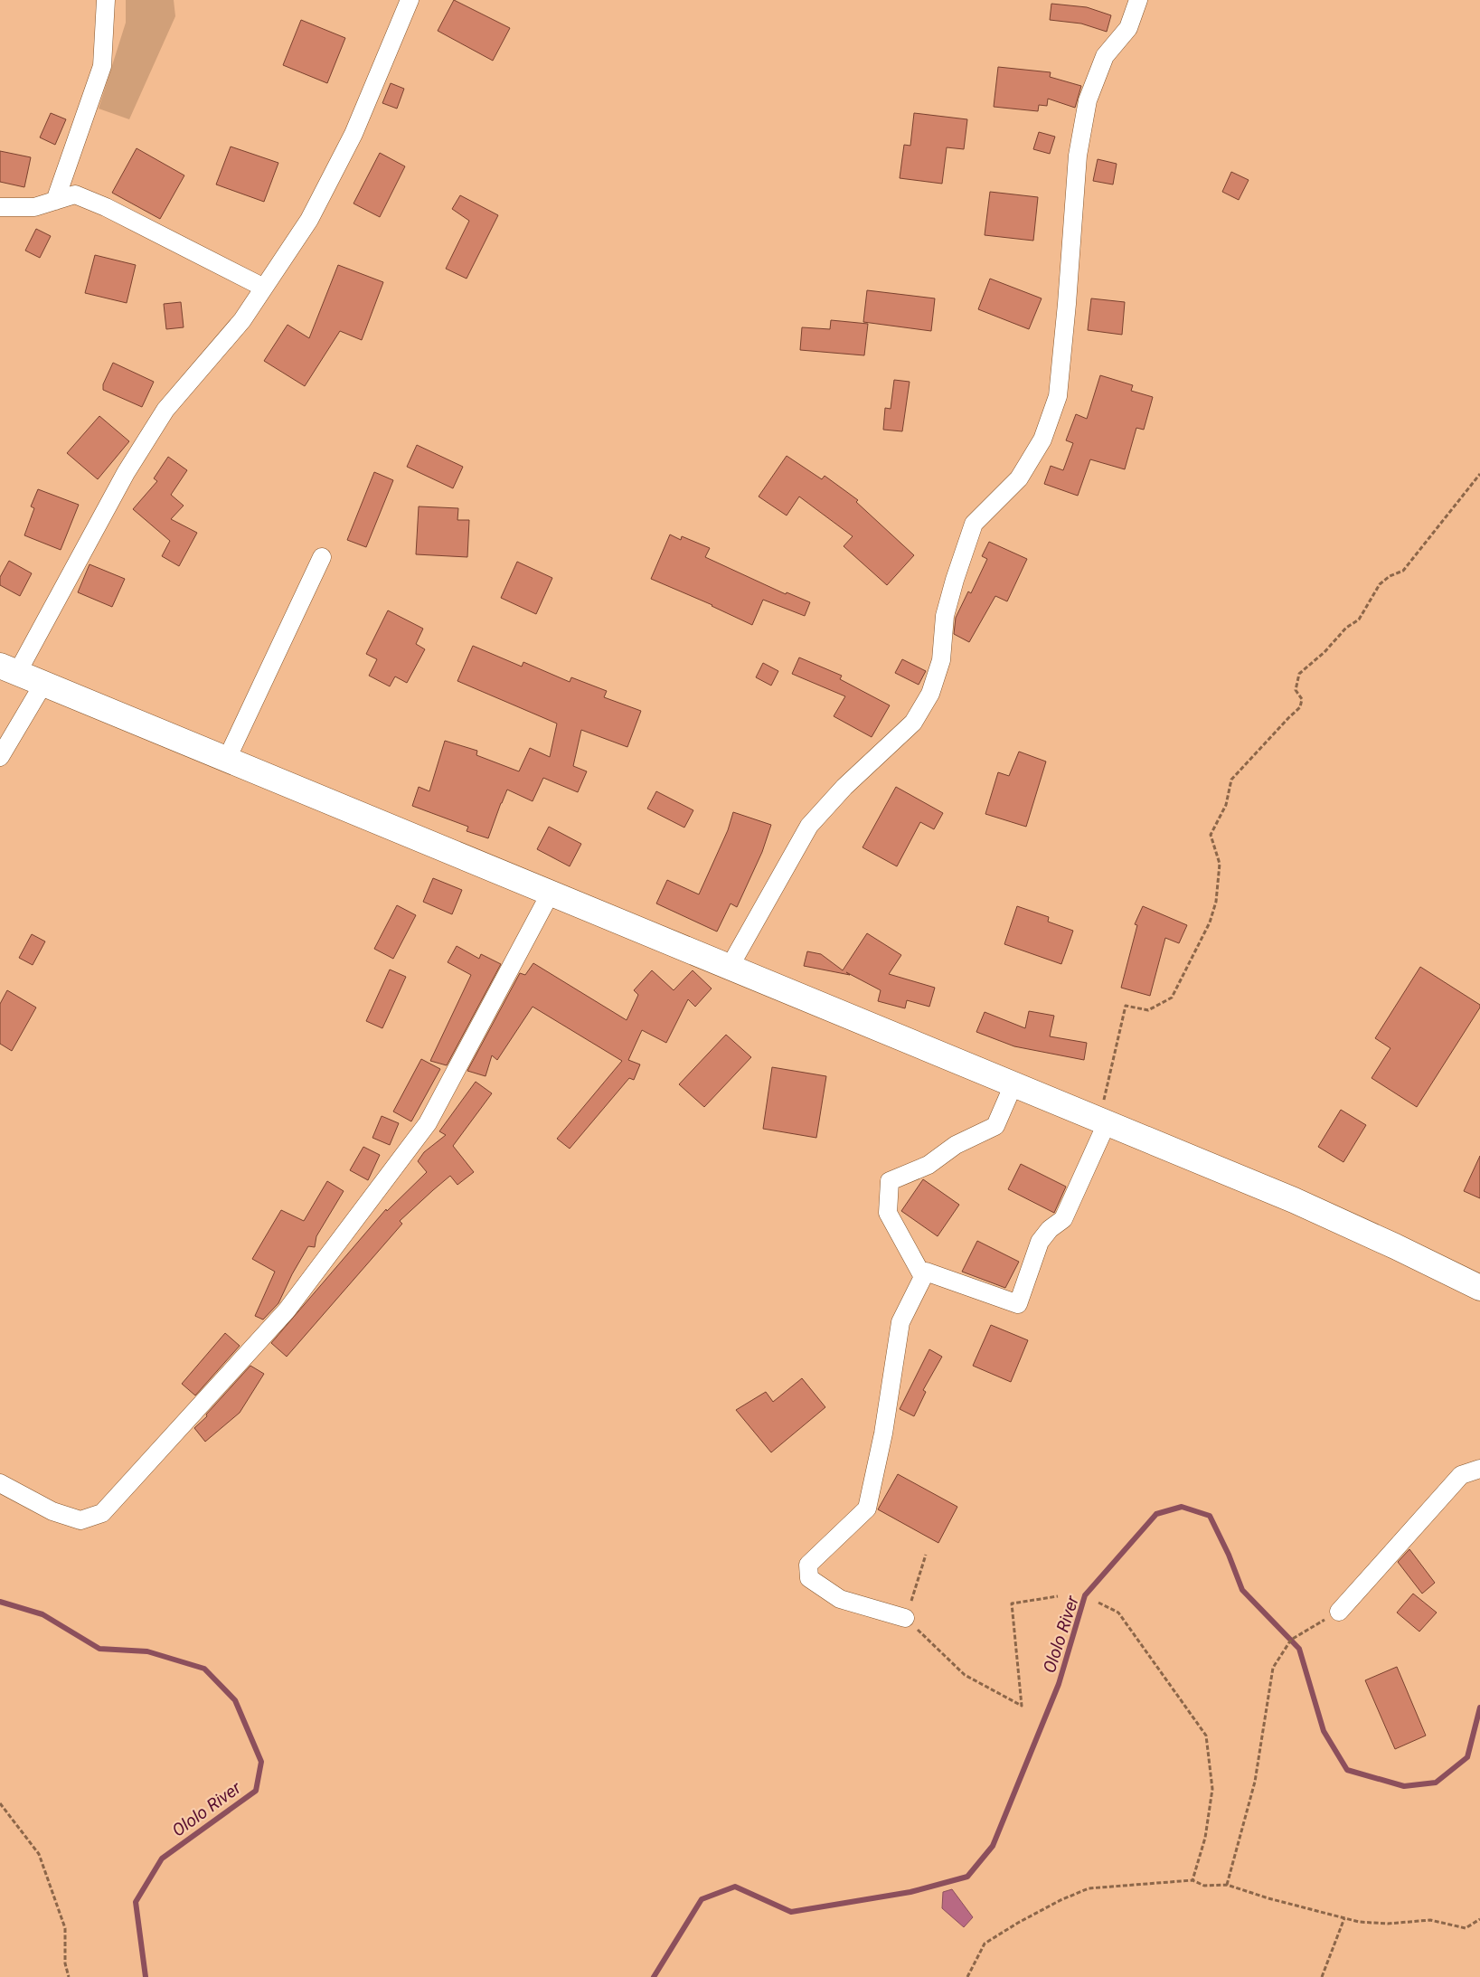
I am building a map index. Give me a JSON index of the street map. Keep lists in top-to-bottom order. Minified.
{"water":["Ololo River"]}
